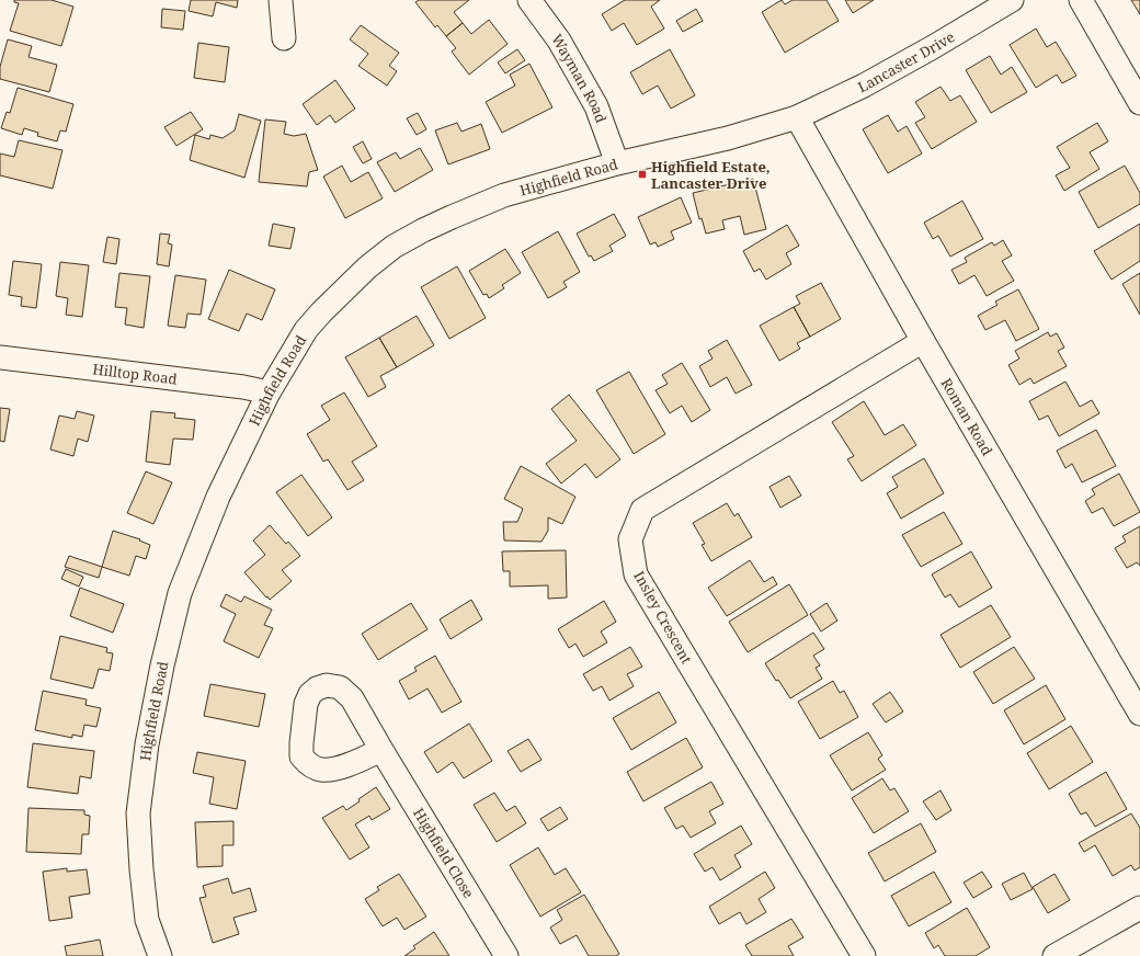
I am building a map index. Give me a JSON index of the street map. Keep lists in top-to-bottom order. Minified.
{"streets":{"street":["Lancaster Drive","Wayman Road","Highfield Road","Hilltop Road","Roman Road","Insley Crescent","Highfield Close"]},"crossings":[["Lancaster Drive","Highfield Road"],["Lancaster Drive","Roman Road"],["Wayman Road","Highfield Road"],["Highfield Road","Hilltop Road"],["Highfield Road","Roman Road"],["Roman Road","Insley Crescent"]],"places":{"transit":["Highfield Estate, Lancaster Drive"]}}
